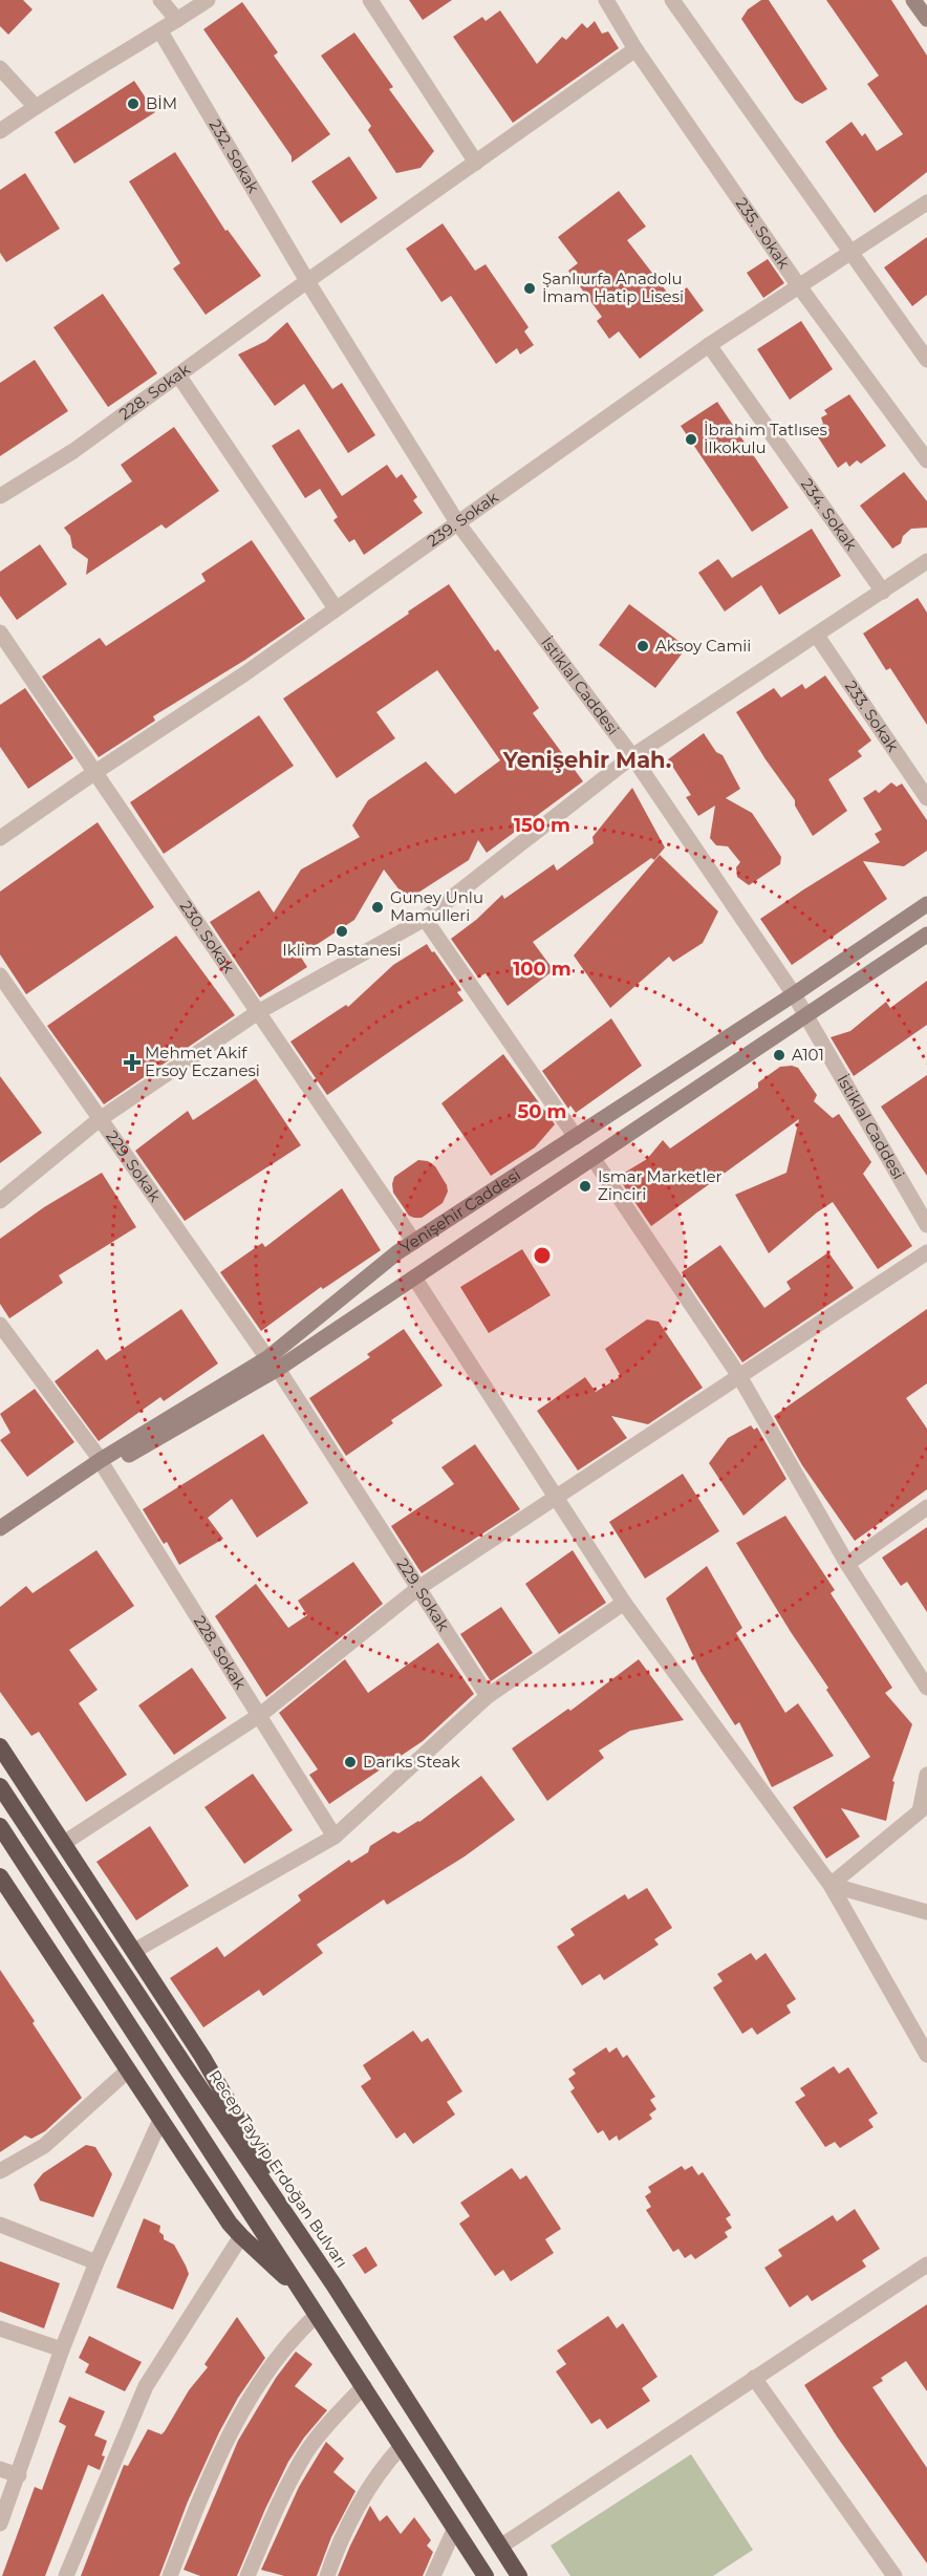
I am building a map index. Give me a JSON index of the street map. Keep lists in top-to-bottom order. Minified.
{"streets":{"highway":["Recep Tayyip Erdoğan Bulvarı"],"main road":["Yenişehir Caddesi"],"street":["232. Sokak","235. Sokak","228. Sokak","234. Sokak","239. Sokak","İstiklal Caddesi","233. Sokak","230. Sokak","229. Sokak"]},"crossings":[["232. Sokak","228. Sokak"],["232. Sokak","İstiklal Caddesi"],["235. Sokak","228. Sokak"],["235. Sokak","239. Sokak"],["228. Sokak","İstiklal Caddesi"],["228. Sokak","Yenişehir Caddesi"],["234. Sokak","239. Sokak"],["239. Sokak","İstiklal Caddesi"],["239. Sokak","230. Sokak"],["İstiklal Caddesi","Yenişehir Caddesi"],["230. Sokak","Yenişehir Caddesi"],["229. Sokak","Yenişehir Caddesi"]],"districts":["Yenişehir Mah."],"places":{"other":["BİM","Şanlıurfa Anadolu İmam Hatip Lisesi","İbrahim Tatlıses İlkokulu","Aksoy Camii","Guney Unlu Mamulleri","Iklim Pastanesi","A101","Ismar Marketler Zinciri","Darıks Steak"],"health":["Mehmet Akif Ersoy Eczanesi"]},"rings":["150 m","100 m","50 m"]}
